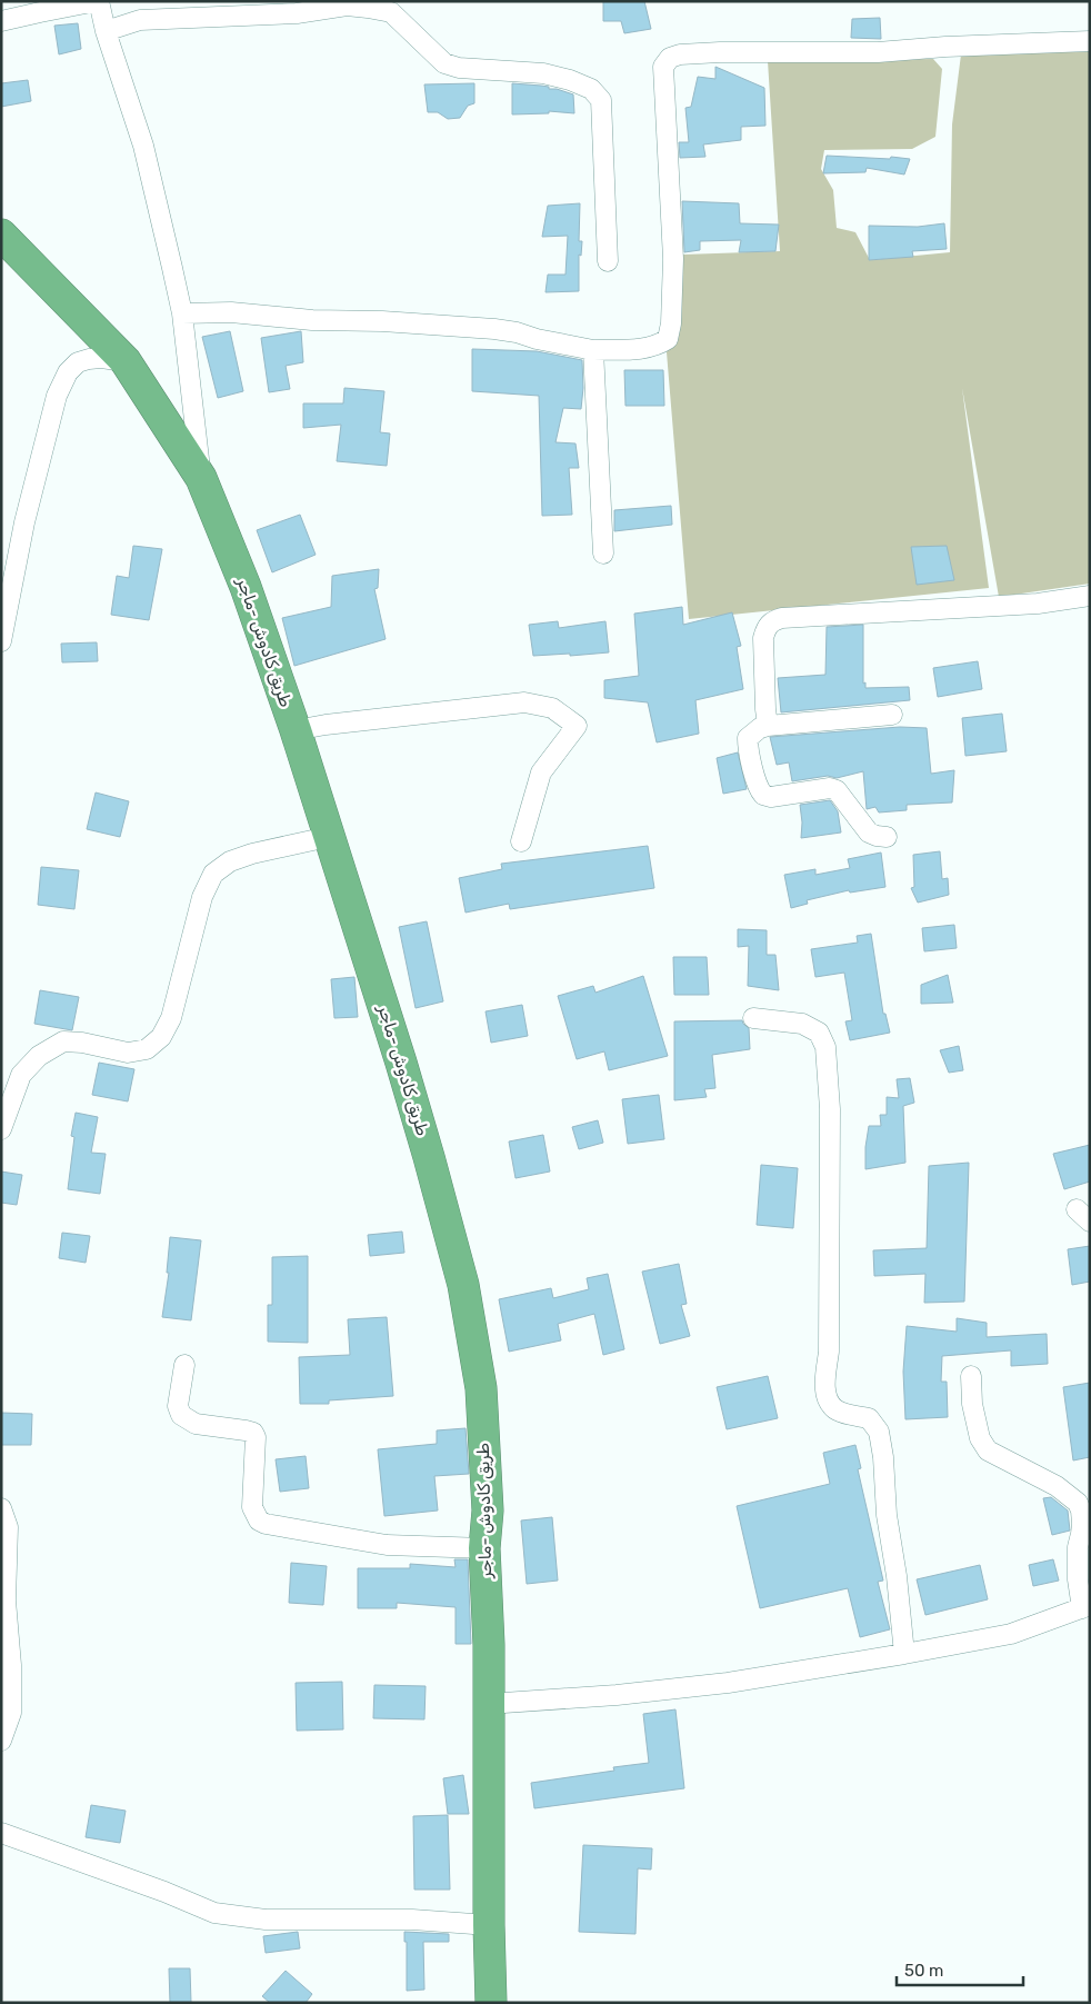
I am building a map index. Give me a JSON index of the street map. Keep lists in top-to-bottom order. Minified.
{"streets":{"highway":["طريق كادوش -ماجر"]},"scale_bar":"50 m"}
